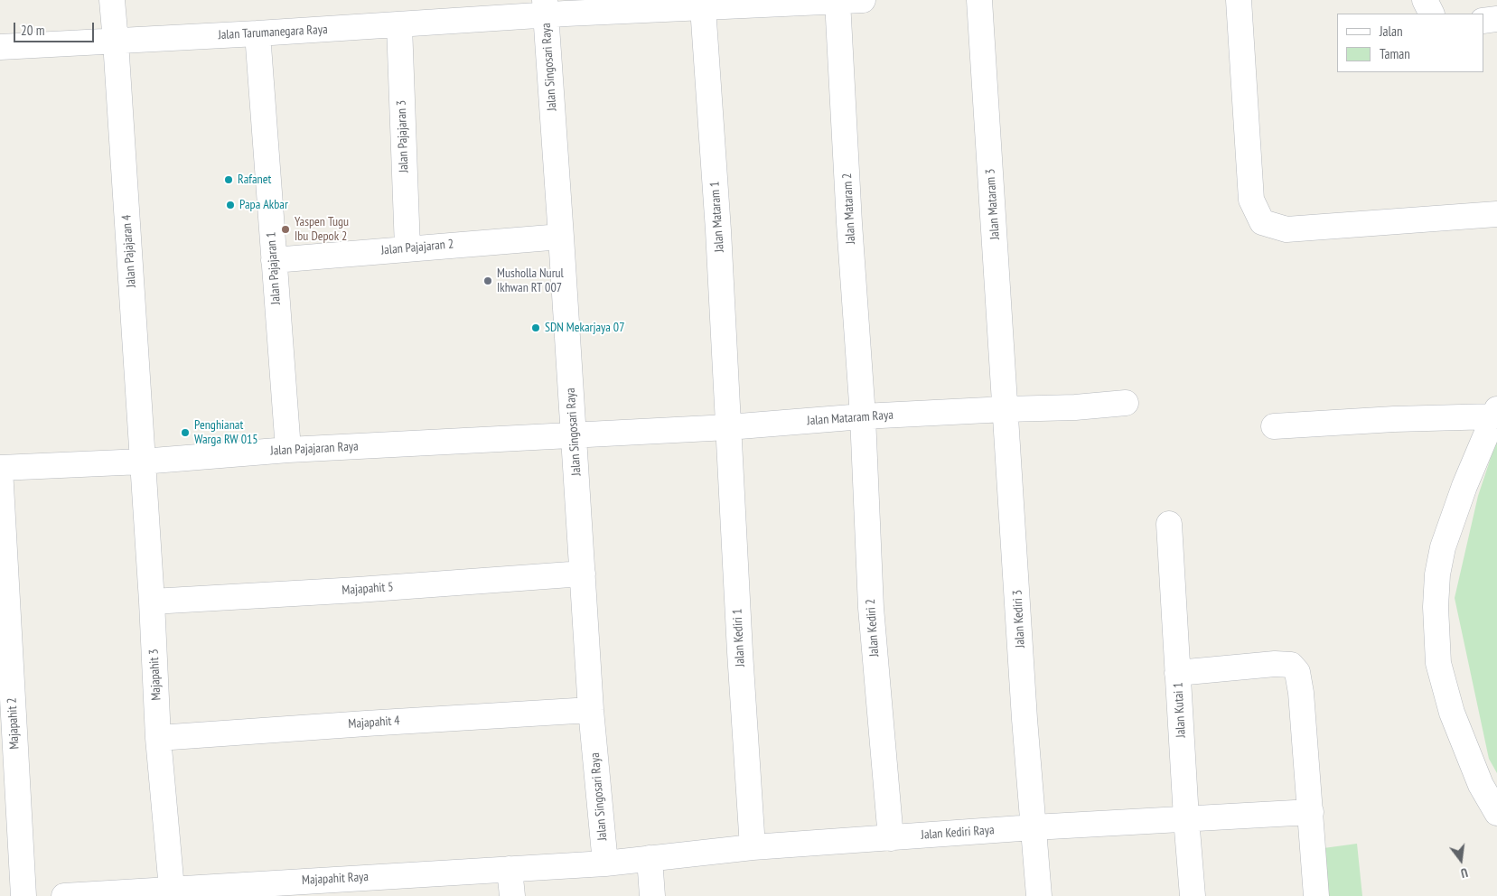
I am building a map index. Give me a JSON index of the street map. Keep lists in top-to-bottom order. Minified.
{"streets":{"street":["Jalan Tarumanegara Raya","Jalan Singosari Raya","Jalan Pajajaran 3","Jalan Mataram 3","Jalan Mataram 2","Jalan Mataram 1","Jalan Pajajaran 2","Jalan Pajajaran 4","Jalan Pajajaran 1","Jalan Mataram Raya","Jalan Pajajaran Raya","Majapahit 5","Jalan Kediri 3","Jalan Kediri 2","Jalan Kediri 1","Majapahit 3","Jalan Kutai 1","Majapahit 4","Majapahit 2","Jalan Kediri Raya","Majapahit Raya"]},"crossings":[["Jalan Tarumanegara Raya","Jalan Singosari Raya"],["Jalan Tarumanegara Raya","Jalan Pajajaran 3"],["Jalan Tarumanegara Raya","Jalan Mataram 2"],["Jalan Tarumanegara Raya","Jalan Mataram 1"],["Jalan Tarumanegara Raya","Jalan Pajajaran 4"],["Jalan Tarumanegara Raya","Jalan Pajajaran 1"],["Jalan Singosari Raya","Jalan Pajajaran 2"],["Jalan Singosari Raya","Jalan Mataram Raya"],["Jalan Singosari Raya","Jalan Pajajaran Raya"],["Jalan Singosari Raya","Majapahit 5"],["Jalan Singosari Raya","Majapahit 4"],["Jalan Singosari Raya","Jalan Kediri Raya"],["Jalan Singosari Raya","Majapahit Raya"],["Jalan Pajajaran 3","Jalan Pajajaran 2"],["Jalan Mataram 3","Jalan Mataram Raya"],["Jalan Mataram 3","Jalan Kediri 3"],["Jalan Mataram 2","Jalan Mataram Raya"],["Jalan Mataram 2","Jalan Kediri 2"],["Jalan Mataram 1","Jalan Mataram Raya"],["Jalan Mataram 1","Jalan Kediri 1"],["Jalan Pajajaran 2","Jalan Pajajaran 1"],["Jalan Pajajaran 4","Jalan Pajajaran Raya"],["Jalan Pajajaran 4","Majapahit 3"],["Jalan Pajajaran 1","Jalan Pajajaran Raya"],["Jalan Mataram Raya","Jalan Pajajaran Raya"],["Jalan Mataram Raya","Jalan Kediri 3"],["Jalan Mataram Raya","Jalan Kediri 2"],["Jalan Mataram Raya","Jalan Kediri 1"],["Jalan Pajajaran Raya","Majapahit 3"],["Jalan Pajajaran Raya","Majapahit 2"],["Majapahit 5","Majapahit 3"],["Jalan Kediri 3","Jalan Kediri Raya"],["Jalan Kediri 2","Jalan Kediri Raya"],["Jalan Kediri 1","Jalan Kediri Raya"],["Majapahit 3","Majapahit 4"],["Majapahit 3","Majapahit Raya"],["Jalan Kutai 1","Jalan Kediri Raya"],["Jalan Kediri Raya","Majapahit Raya"]],"places":["Rafanet","Papa Akbar","Yaspen Tugu Ibu Depok 2","Musholla Nurul Ikhwan RT 007","SDN Mekarjaya 07","Penghianat Warga RW 015"],"legend":["Jalan","Taman"],"scale_bar":"20 m","north":"bottom"}
